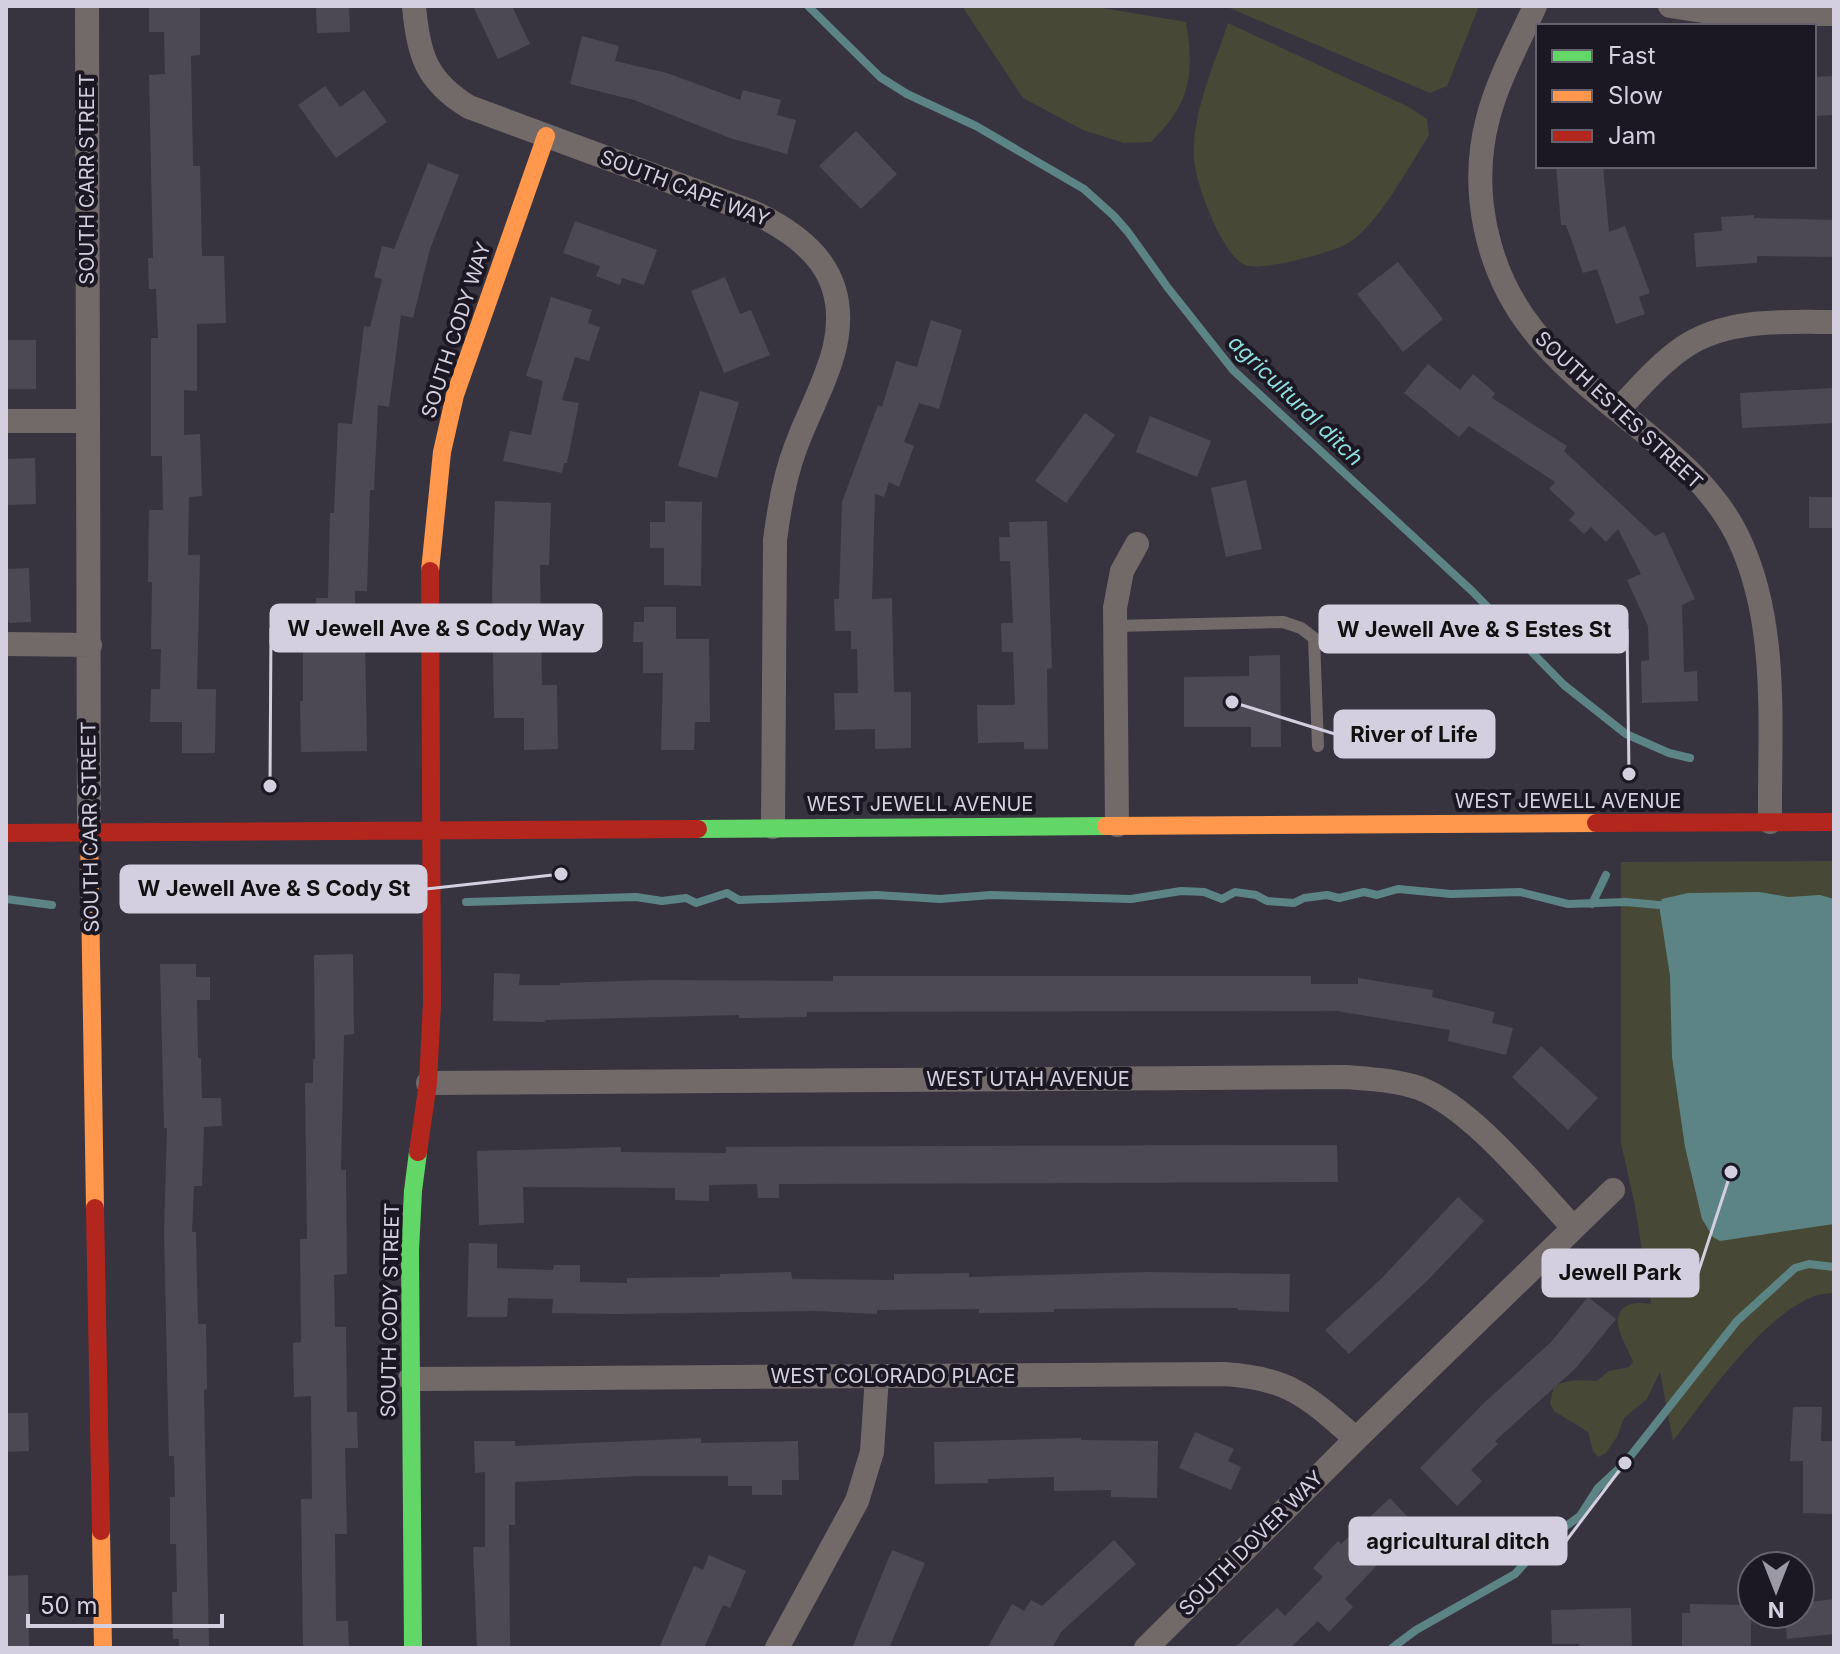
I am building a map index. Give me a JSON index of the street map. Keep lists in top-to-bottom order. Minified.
{"streets":{"street":["SOUTH CARR STREET","SOUTH CAPE WAY","SOUTH CODY WAY","SOUTH ESTES STREET","WEST JEWELL AVENUE","WEST UTAH AVENUE","SOUTH CODY STREET","WEST COLORADO PLACE","SOUTH DOVER WAY"]},"crossings":[["SOUTH CARR STREET","WEST JEWELL AVENUE"],["SOUTH CAPE WAY","SOUTH CODY WAY"],["SOUTH CAPE WAY","WEST JEWELL AVENUE"],["SOUTH CODY WAY","WEST JEWELL AVENUE"],["SOUTH CODY WAY","SOUTH CODY STREET"],["SOUTH ESTES STREET","WEST JEWELL AVENUE"],["WEST JEWELL AVENUE","SOUTH CODY STREET"],["WEST UTAH AVENUE","SOUTH CODY STREET"],["WEST UTAH AVENUE","SOUTH DOVER WAY"],["SOUTH CODY STREET","WEST COLORADO PLACE"],["WEST COLORADO PLACE","SOUTH DOVER WAY"]],"water":["agricultural ditch"],"places":["River of Life","W Jewell Ave & S Estes St","W Jewell Ave & S Cody Way","W Jewell Ave & S Cody St","Jewell Park","agricultural ditch"],"legend":["Fast","Slow","Jam"],"scale_bar":"50 m","north":"bottom"}
